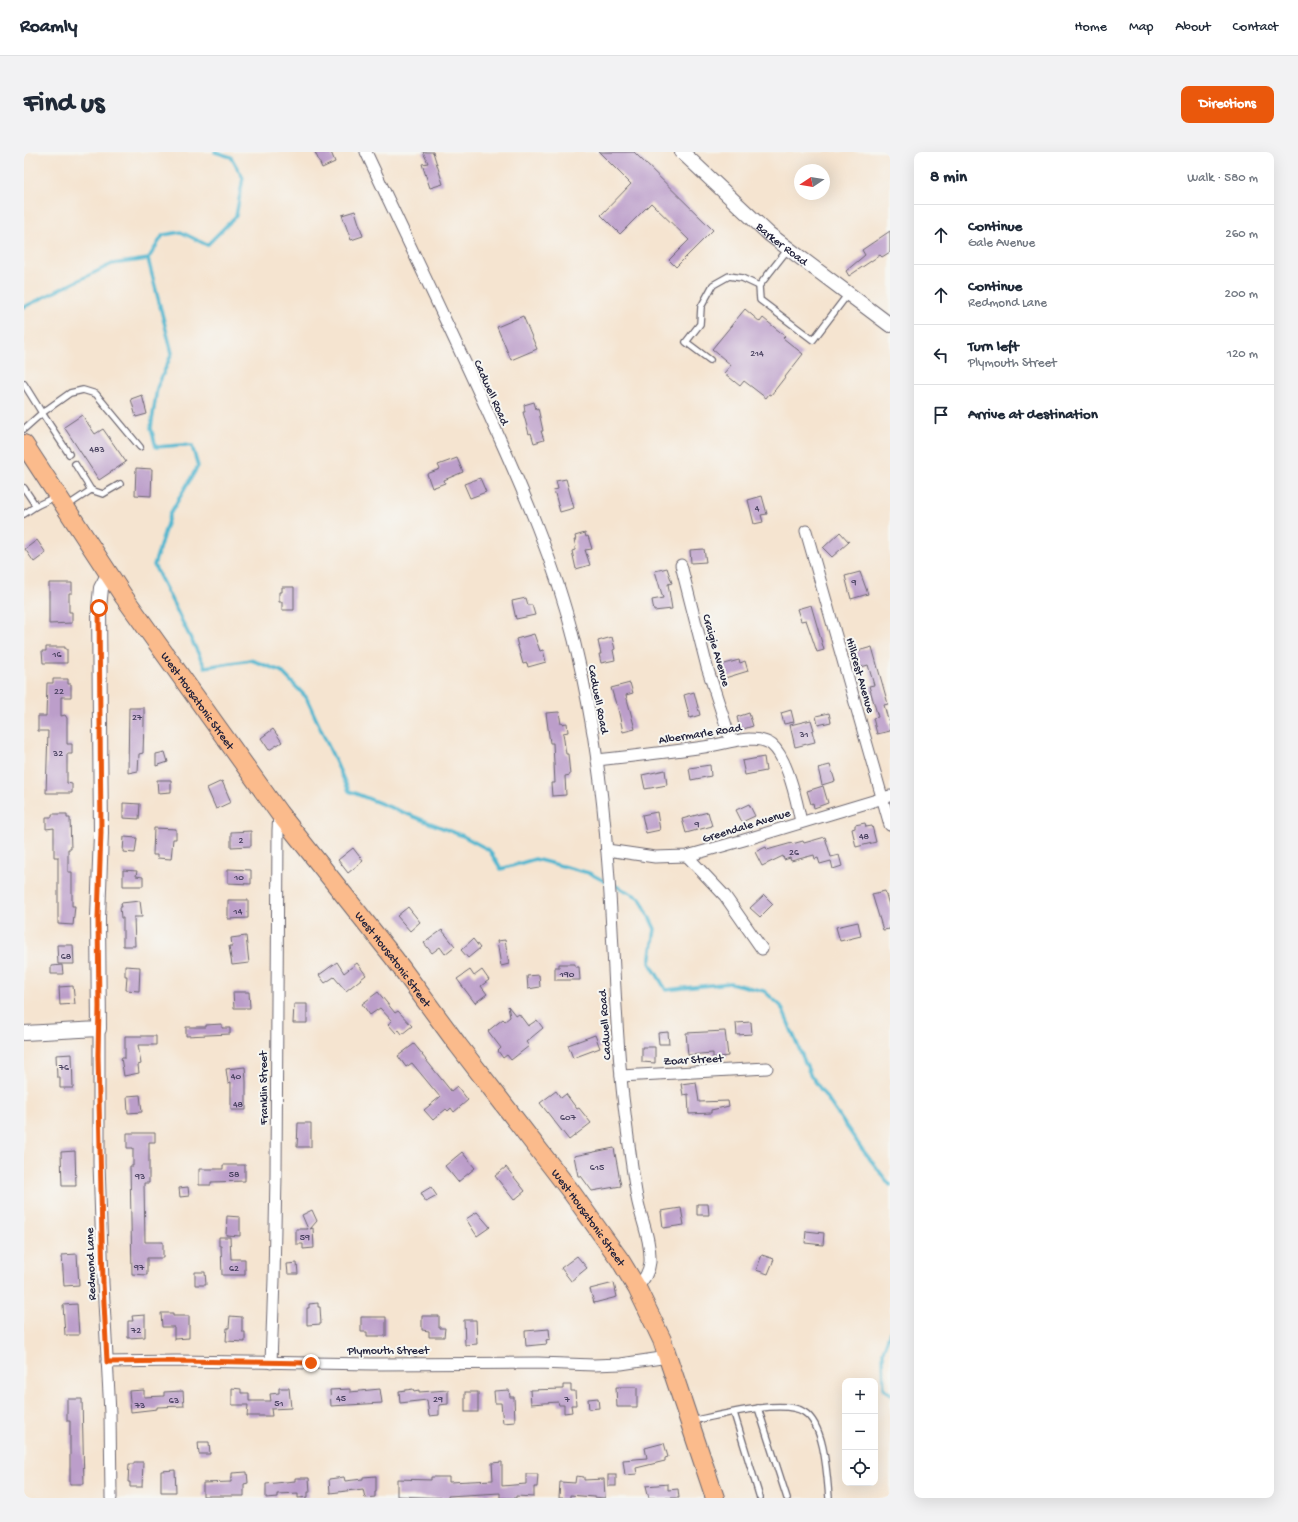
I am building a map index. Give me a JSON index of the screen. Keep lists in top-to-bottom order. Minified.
{"streets":{"highway":["West Housatonic Street"],"street":["Barker Road","Cadwell Road","Craigie Avenue","Hillcrest Avenue","Albermarle Road","Greendale Avenue","Zoar Street","Franklin Street","Redmond Lane","Plymouth Street"]},"crossings":[["Cadwell Road","West Housatonic Street"],["Cadwell Road","Albermarle Road"],["Cadwell Road","Greendale Avenue"],["Cadwell Road","Zoar Street"],["Craigie Avenue","Albermarle Road"],["Hillcrest Avenue","Greendale Avenue"],["West Housatonic Street","Franklin Street"],["West Housatonic Street","Plymouth Street"],["Albermarle Road","Greendale Avenue"],["Franklin Street","Plymouth Street"],["Redmond Lane","Plymouth Street"]],"house_numbers":["214","483","4","9","16","22","27","31","32","9","48","2","26","10","14","68","190","76","40","48","607","615","58","93","59","97","62","72","45","29","7","63","51","73"],"north":"left","page":{"header":"Roamly","nav":["Home","Map","About","Contact"],"buttons":"Directions","title":"Find us","heading":["8 min","Walk · 580 m"],"list":[["Continue","Gale Avenue","260 m"],["Continue","Redmond Lane","200 m"],["Turn left","Plymouth Street","120 m"],"Arrive at destination"],"map_buttons":["+","−"]}}
